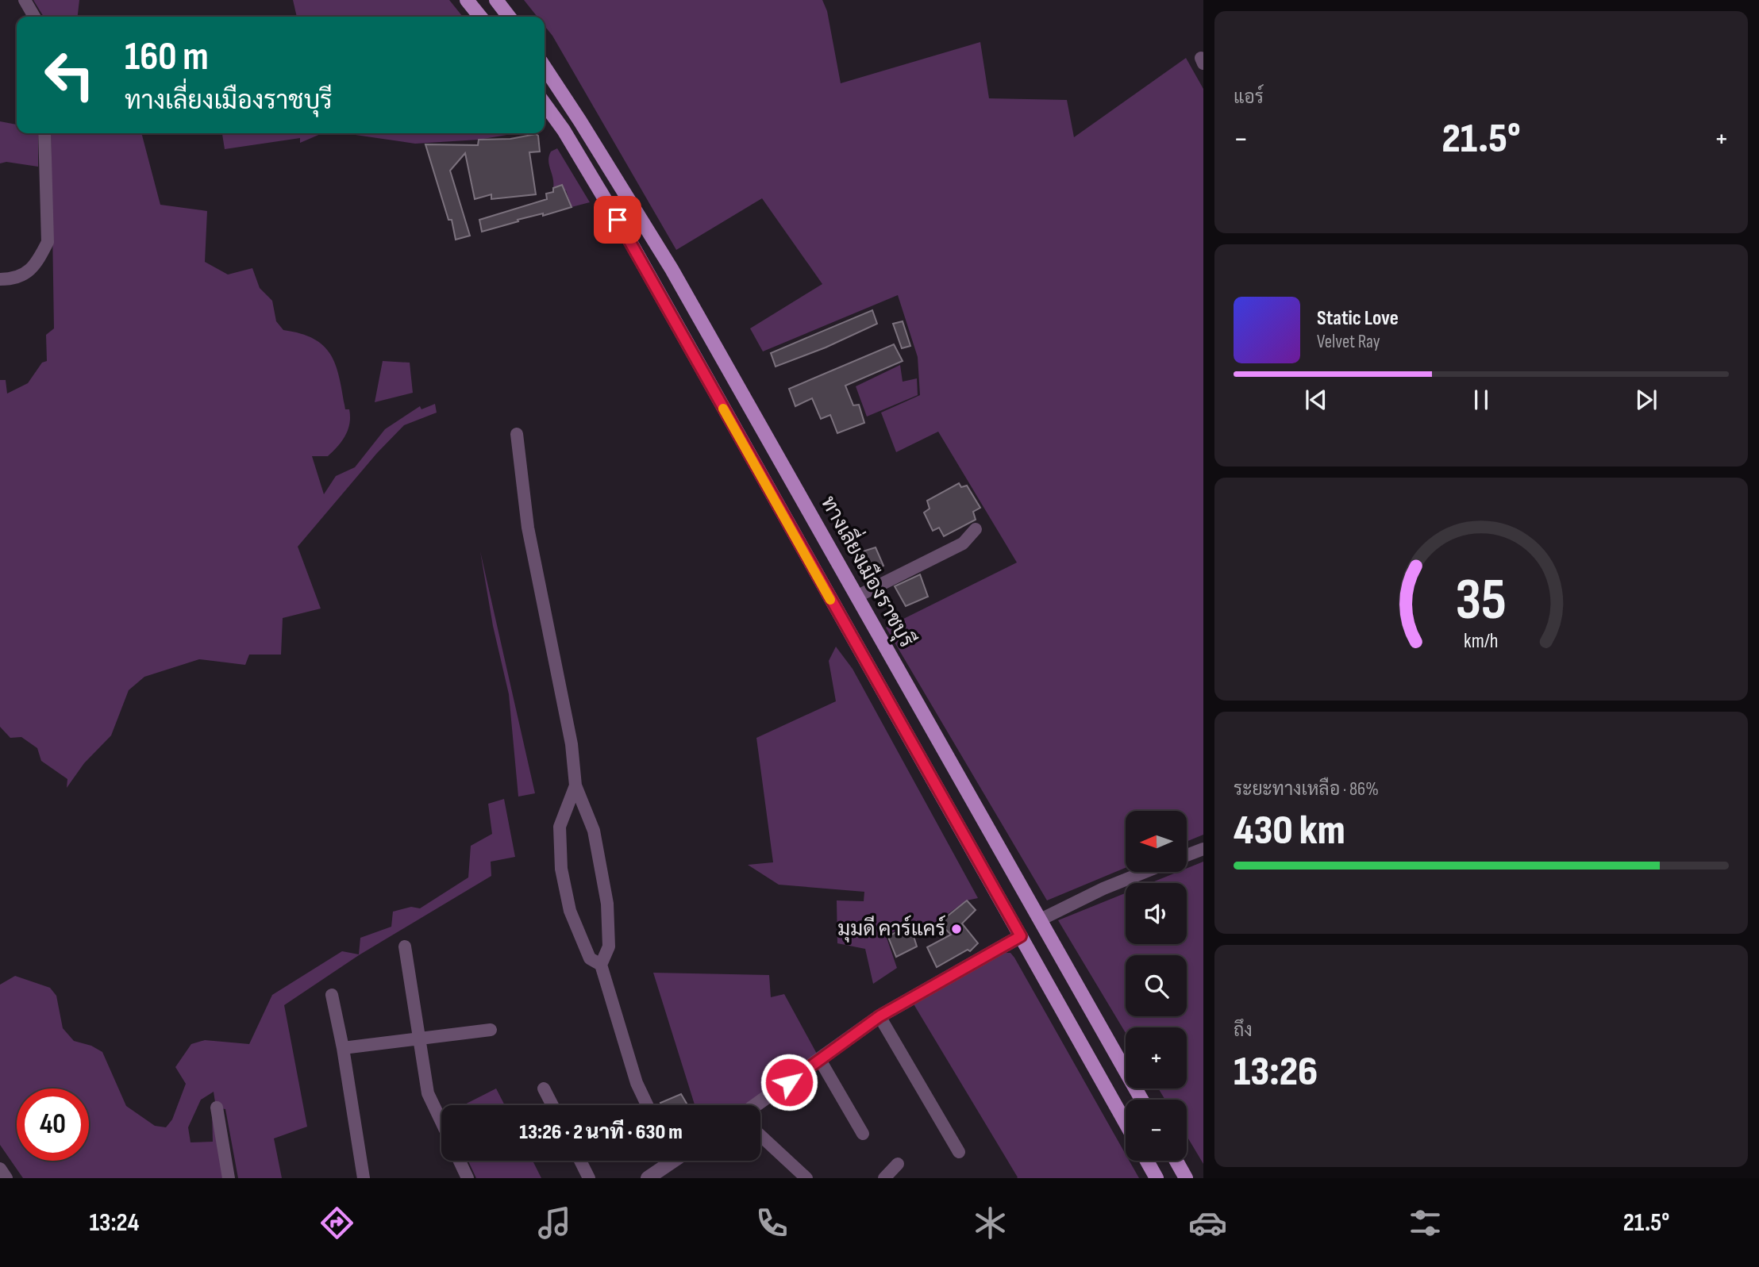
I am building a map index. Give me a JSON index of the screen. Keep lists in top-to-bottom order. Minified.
{"streets":{"main road":["ทางเลี่ยงเมืองราชบุรี"]},"places":["มุมดี คาร์แคร์"],"north":"left","page":{"tile":["แอร์",["ระยะทางเหลือ · 86%","430 km"],["ถึง","13:26"]],"turn":["160 m","ทางเลี่ยงเมืองราชบุรี"],"heat":["−","21.5°","+"],"song":["Static Love","Velvet Ray"],"map_buttons":["+","−"],"limit":"40","trip":"13:26 · 2 นาที · 630 m","tabs":["13:24","21.5°"],"gauge":["35","km/h"]}}
